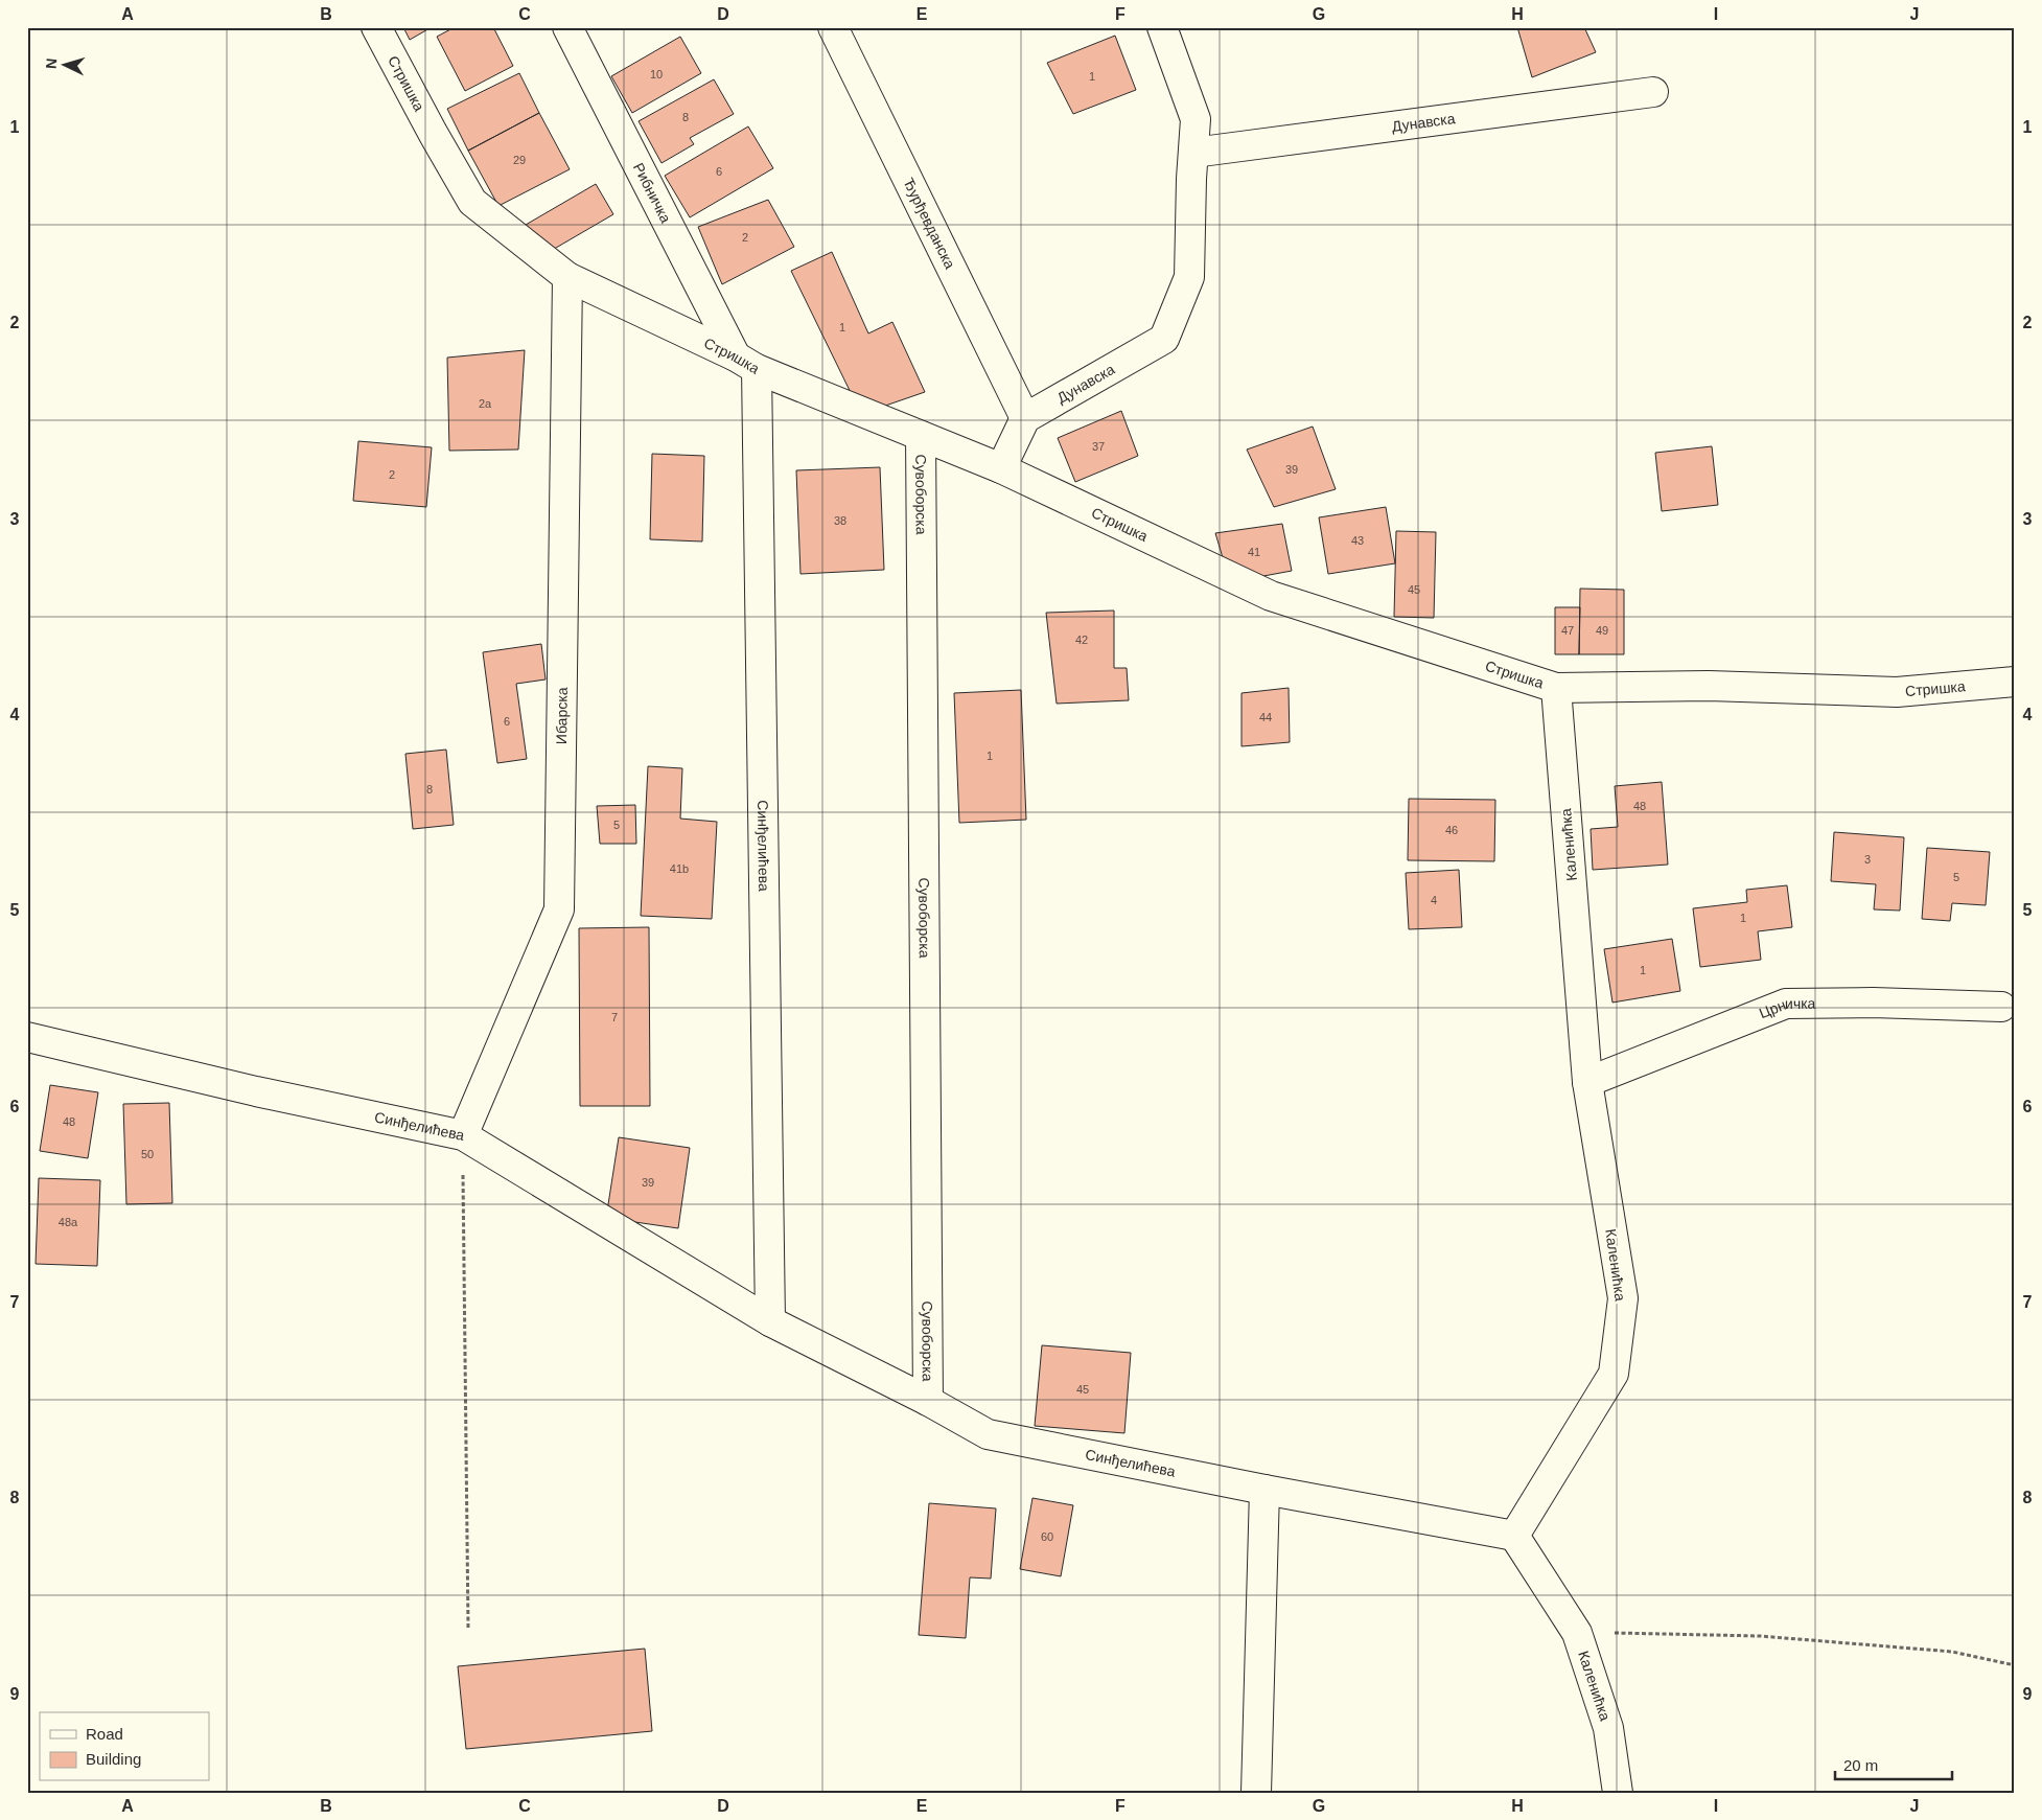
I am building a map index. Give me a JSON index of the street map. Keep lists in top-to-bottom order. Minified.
{"streets":{"street":["Стришка","Дунавска","Рибничка","Ђурђевданска","Сувоборска","Ибарска","Каленићка","Синђелићева","Црничка"]},"crossings":[["Стришка","Рибничка"],["Стришка","Сувоборска"],["Стришка","Ибарска"],["Стришка","Каленићка"],["Стришка","Синђелићева"],["Дунавска","Ђурђевданска"],["Рибничка","Синђелићева"],["Сувоборска","Синђелићева"],["Ибарска","Синђелићева"],["Каленићка","Синђелићева"],["Каленићка","Црничка"]],"house_numbers":["10","1","8","29","6","2","1","2a","37","39","2","38","43","41","45","47","49","42","44","6","1","8","48","5","46","3","41b","5","4","1","1","7","48","50","39","48a","45","60"],"legend":["Road","Building"],"scale_bar":"20 m","north":"left","grid":{"columns":["A","B","C","D","E","F","G","H","I","J"],"rows":["1","2","3","4","5","6","7","8","9"]}}
